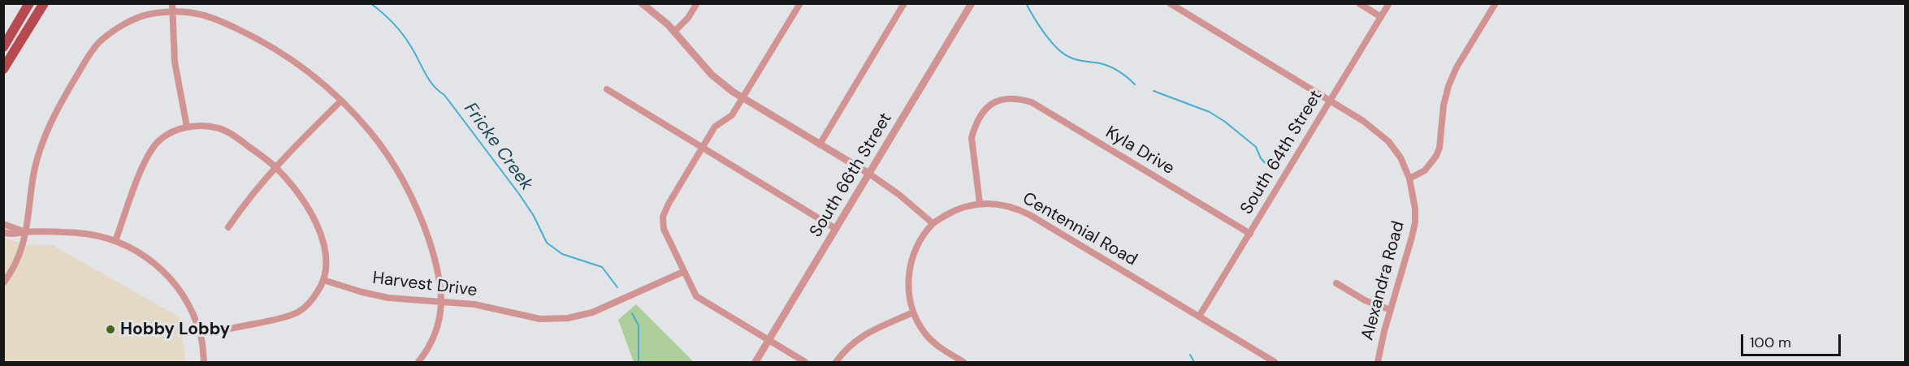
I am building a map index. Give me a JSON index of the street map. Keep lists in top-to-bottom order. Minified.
{"streets":{"street":["Kyla Drive","South 64th Street","South 66th Street","Centennial Road","Alexandra Road","Harvest Drive"]},"crossings":[["Kyla Drive","South 64th Street"],["Kyla Drive","Centennial Road"],["South 64th Street","Centennial Road"],["South 64th Street","Alexandra Road"]],"water":["Fricke Creek"],"places":["Hobby Lobby"],"scale_bar":"100 m"}
